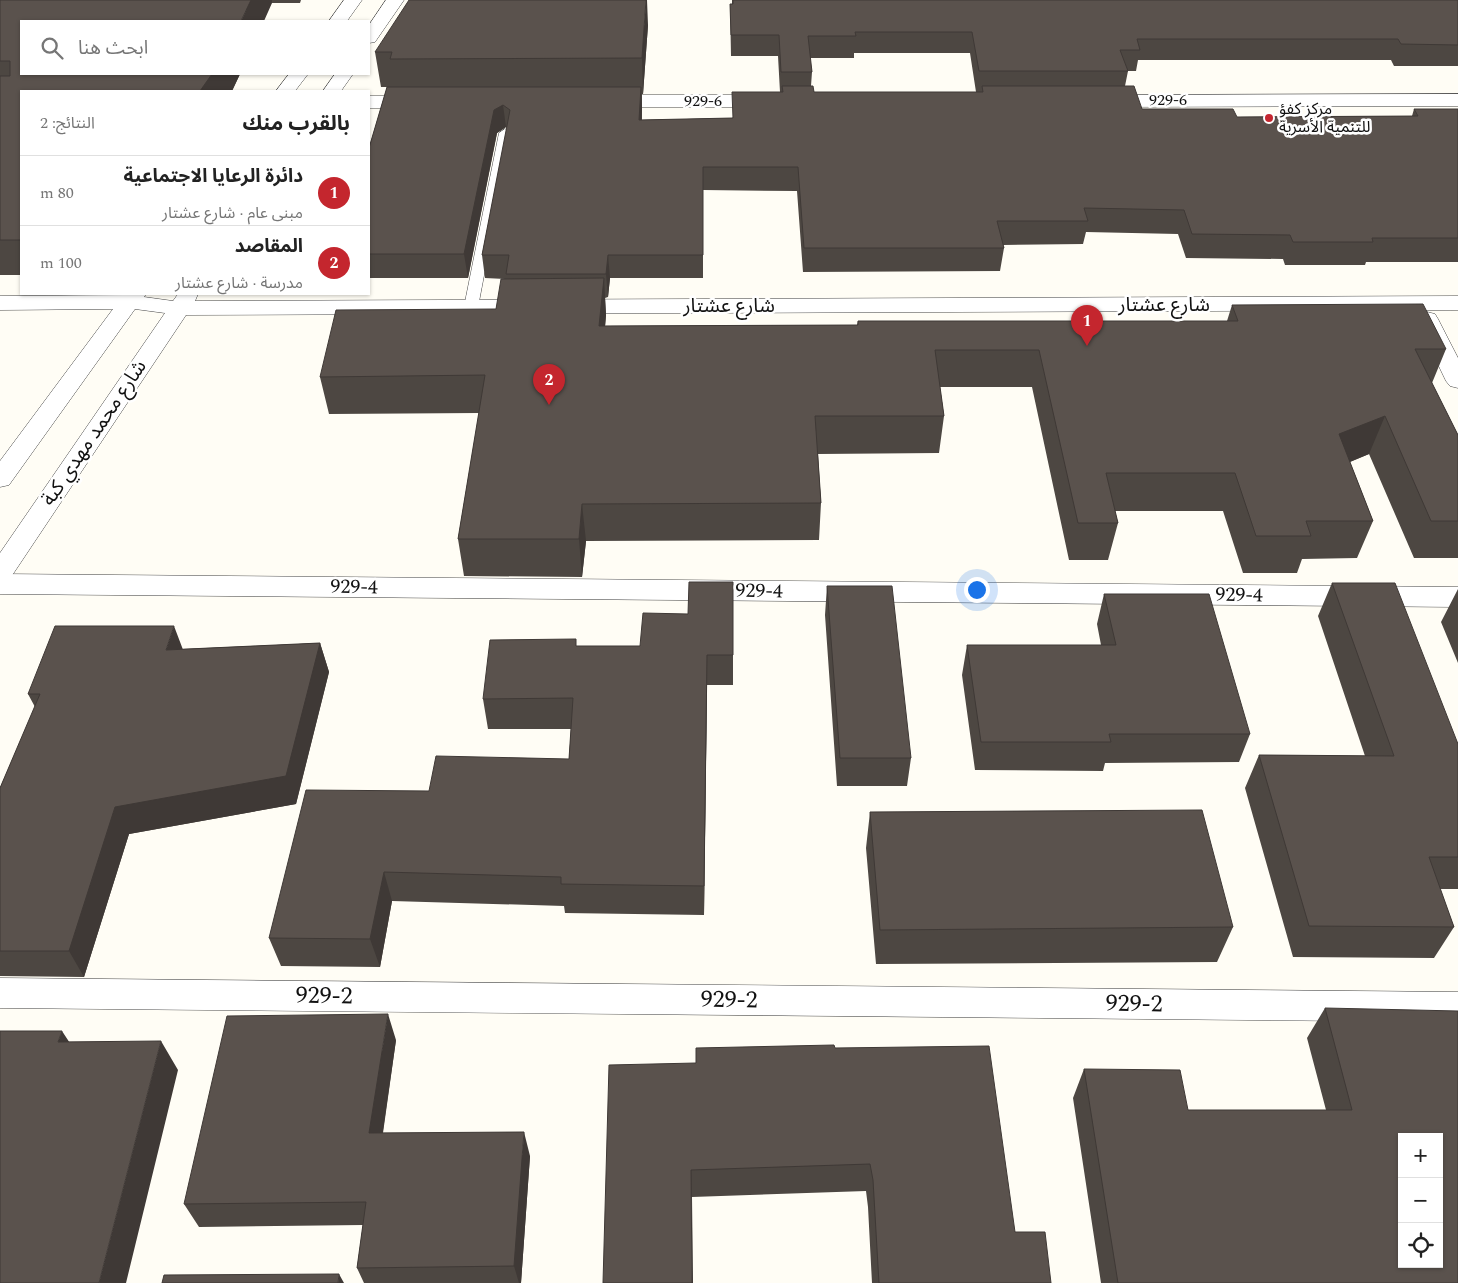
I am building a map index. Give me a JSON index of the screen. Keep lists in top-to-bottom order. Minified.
{"streets":{"street":["929-6","شارع عشتار","شارع محمد مهدي كبة","929-4","929-2"]},"crossings":[["شارع عشتار","شارع محمد مهدي كبة"]],"places":["مركز كفؤ للتنمية الأسرية"],"page":{"search":"ابحث هنا","heading":["بالقرب منك","النتائج: 2"],"list":[{"mark":"1","name":"دائرة الرعايا الاجتماعية","note":"مبنى عام · شارع عشتار","value":"80 m"},{"mark":"2","name":"المقاصد","note":"مدرسة · شارع عشتار","value":"100 m"}],"pins":["1","2"],"map_buttons":["+","−"]}}
